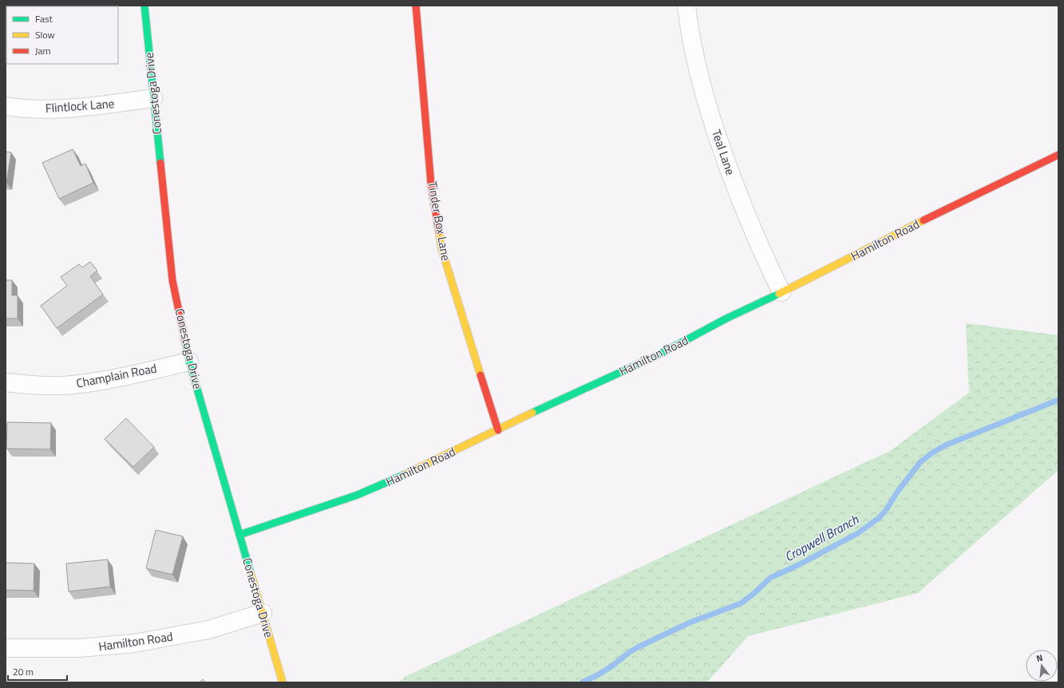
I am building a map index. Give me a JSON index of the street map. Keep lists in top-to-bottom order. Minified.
{"streets":{"street":["Conestoga Drive","Flintlock Lane","Teal Lane","Tinder Box Lane","Hamilton Road","Champlain Road"]},"crossings":[["Conestoga Drive","Flintlock Lane"],["Conestoga Drive","Hamilton Road"],["Conestoga Drive","Champlain Road"],["Teal Lane","Hamilton Road"],["Tinder Box Lane","Hamilton Road"]],"water":["Cropwell Branch"],"legend":["Fast","Slow","Jam"],"scale_bar":"20 m","north":"top"}
